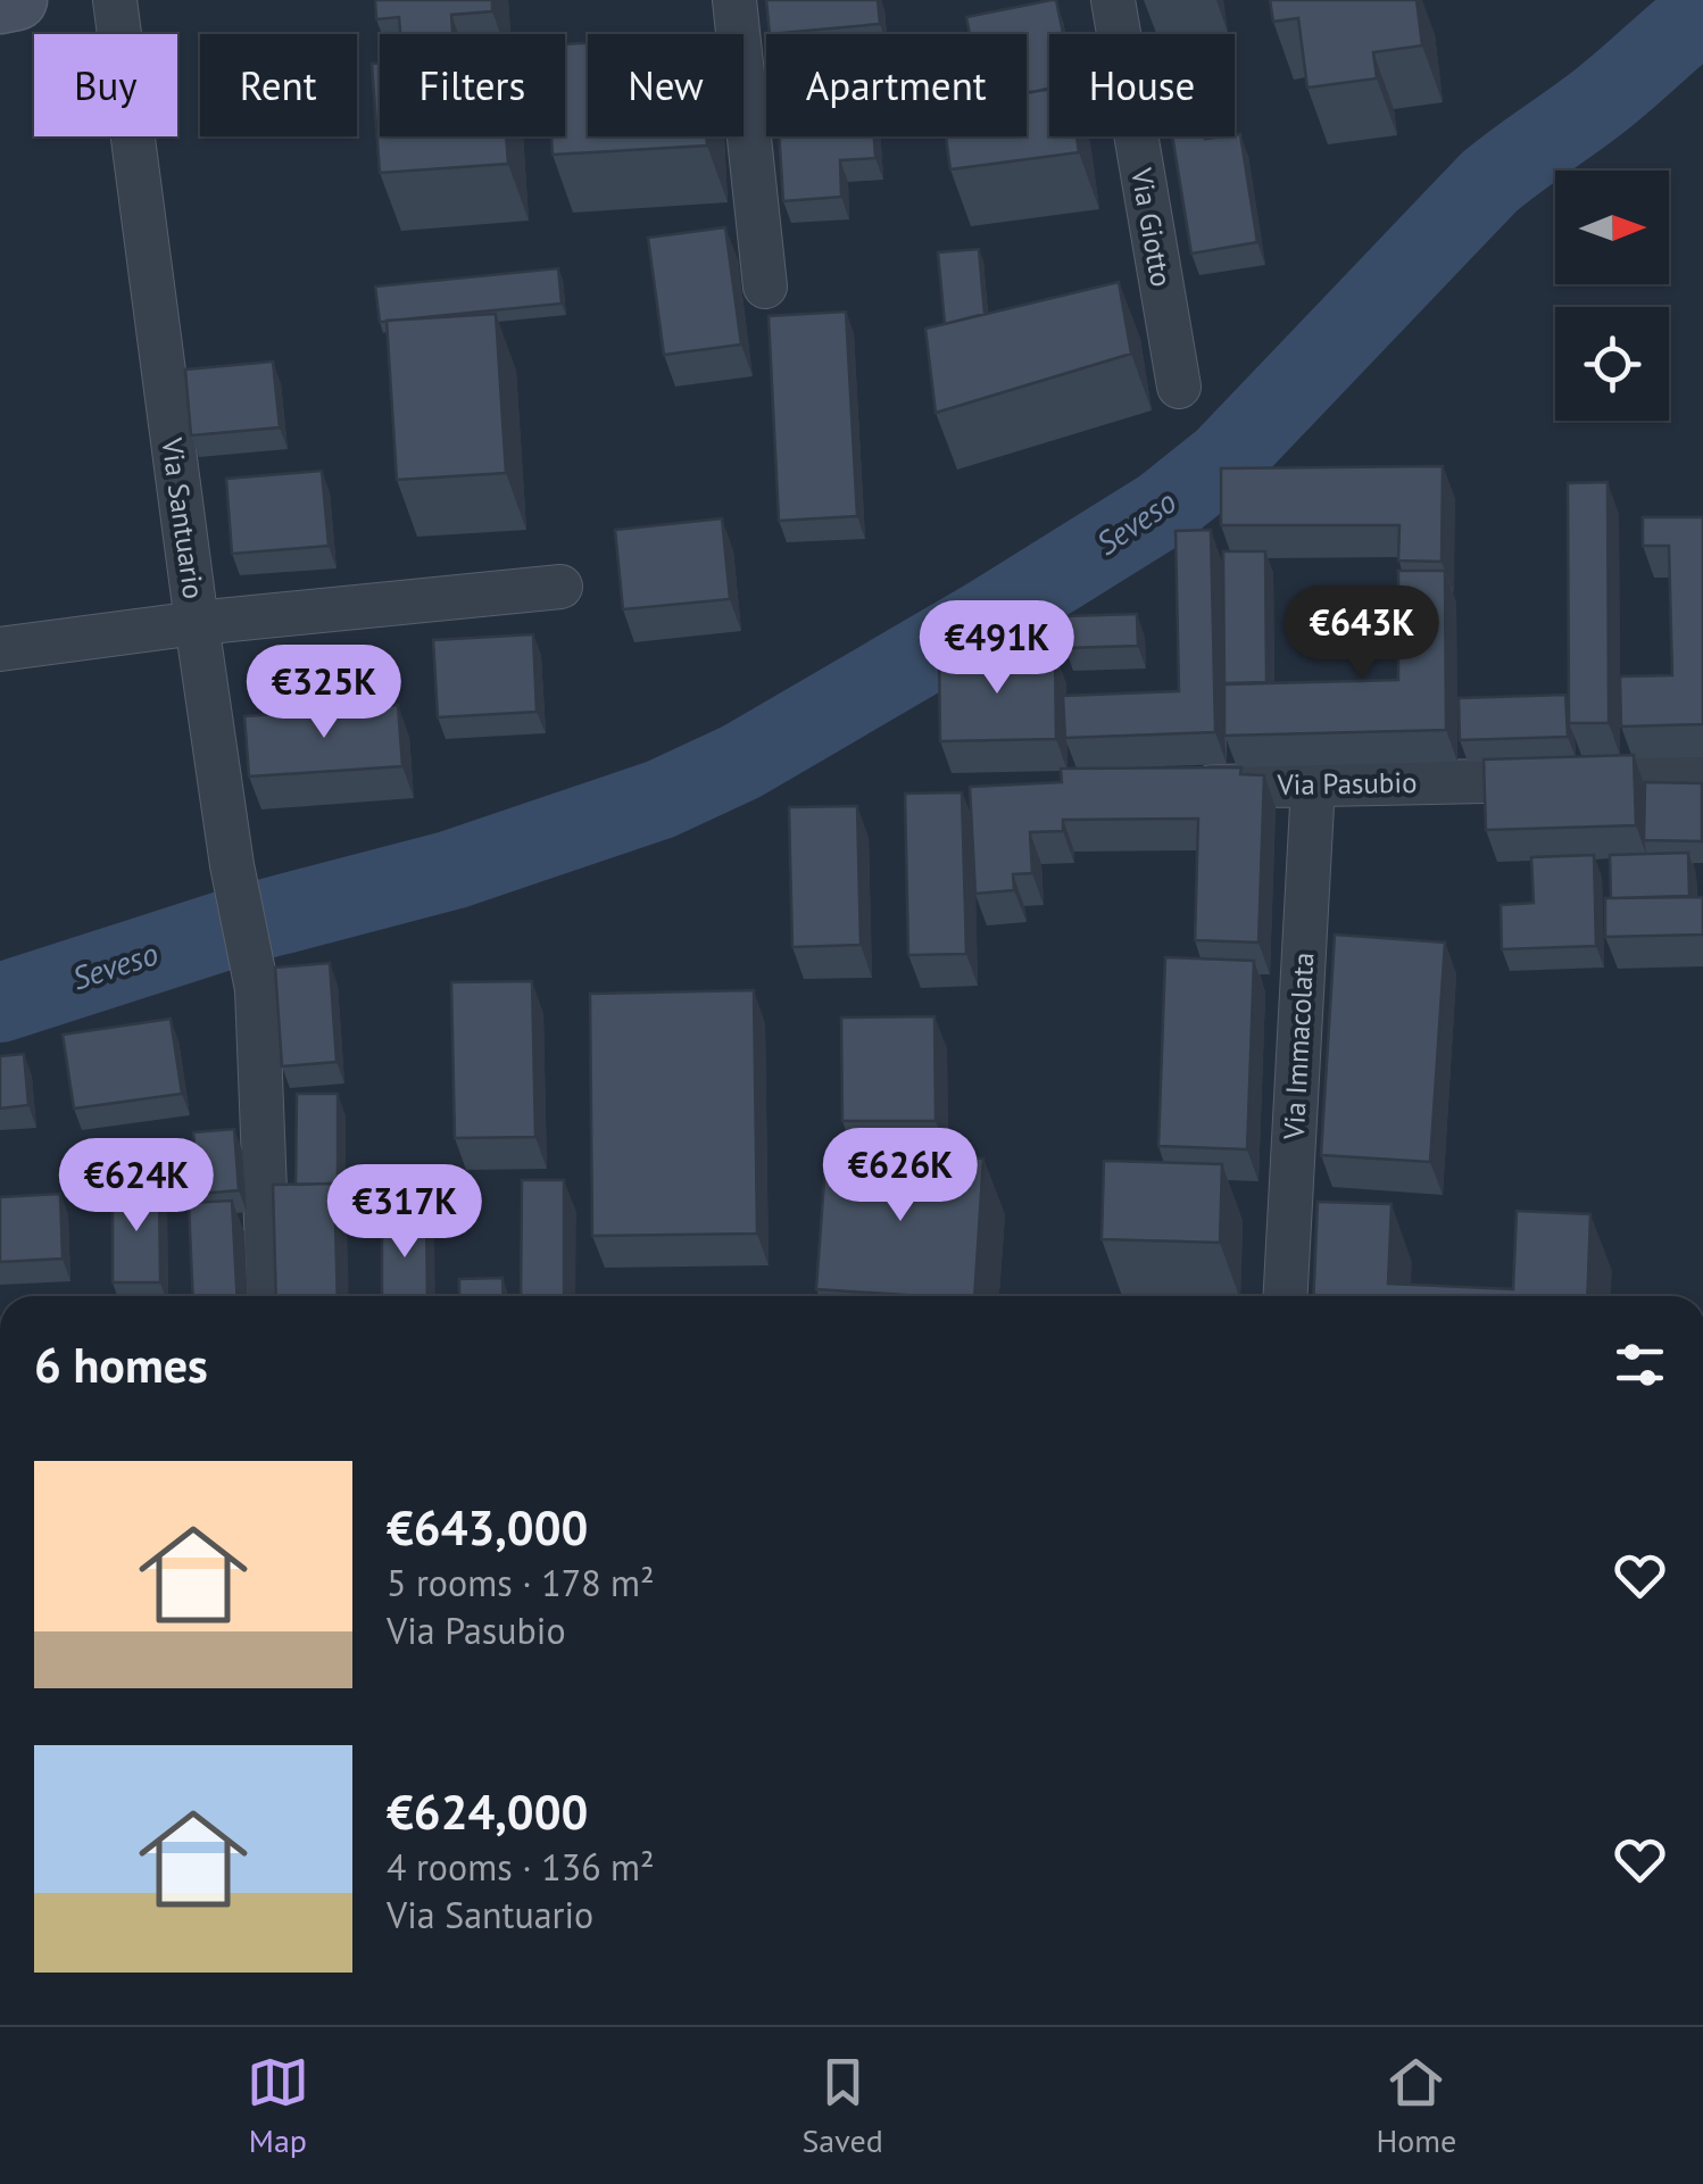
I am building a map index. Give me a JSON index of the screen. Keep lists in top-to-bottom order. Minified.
{"streets":{"street":["Via Giotto","Via Santuario","Via Pasubio","Via Immacolata"]},"crossings":[["Via Pasubio","Via Immacolata"]],"water":["Seveso"],"north":"right","page":{"chip":["Buy","Rent","Filters","New","Apartment","House"],"price":["€643K","€491K","€325K","€626K","€624K","€317K"],"heading":"6 homes","list":[{"name":"€643,000","note":"5 rooms · 178 m² · Via Pasubio"},{"name":"€624,000","note":"4 rooms · 136 m² · Via Santuario"}],"tabs":["Map","Saved","Home"]}}
